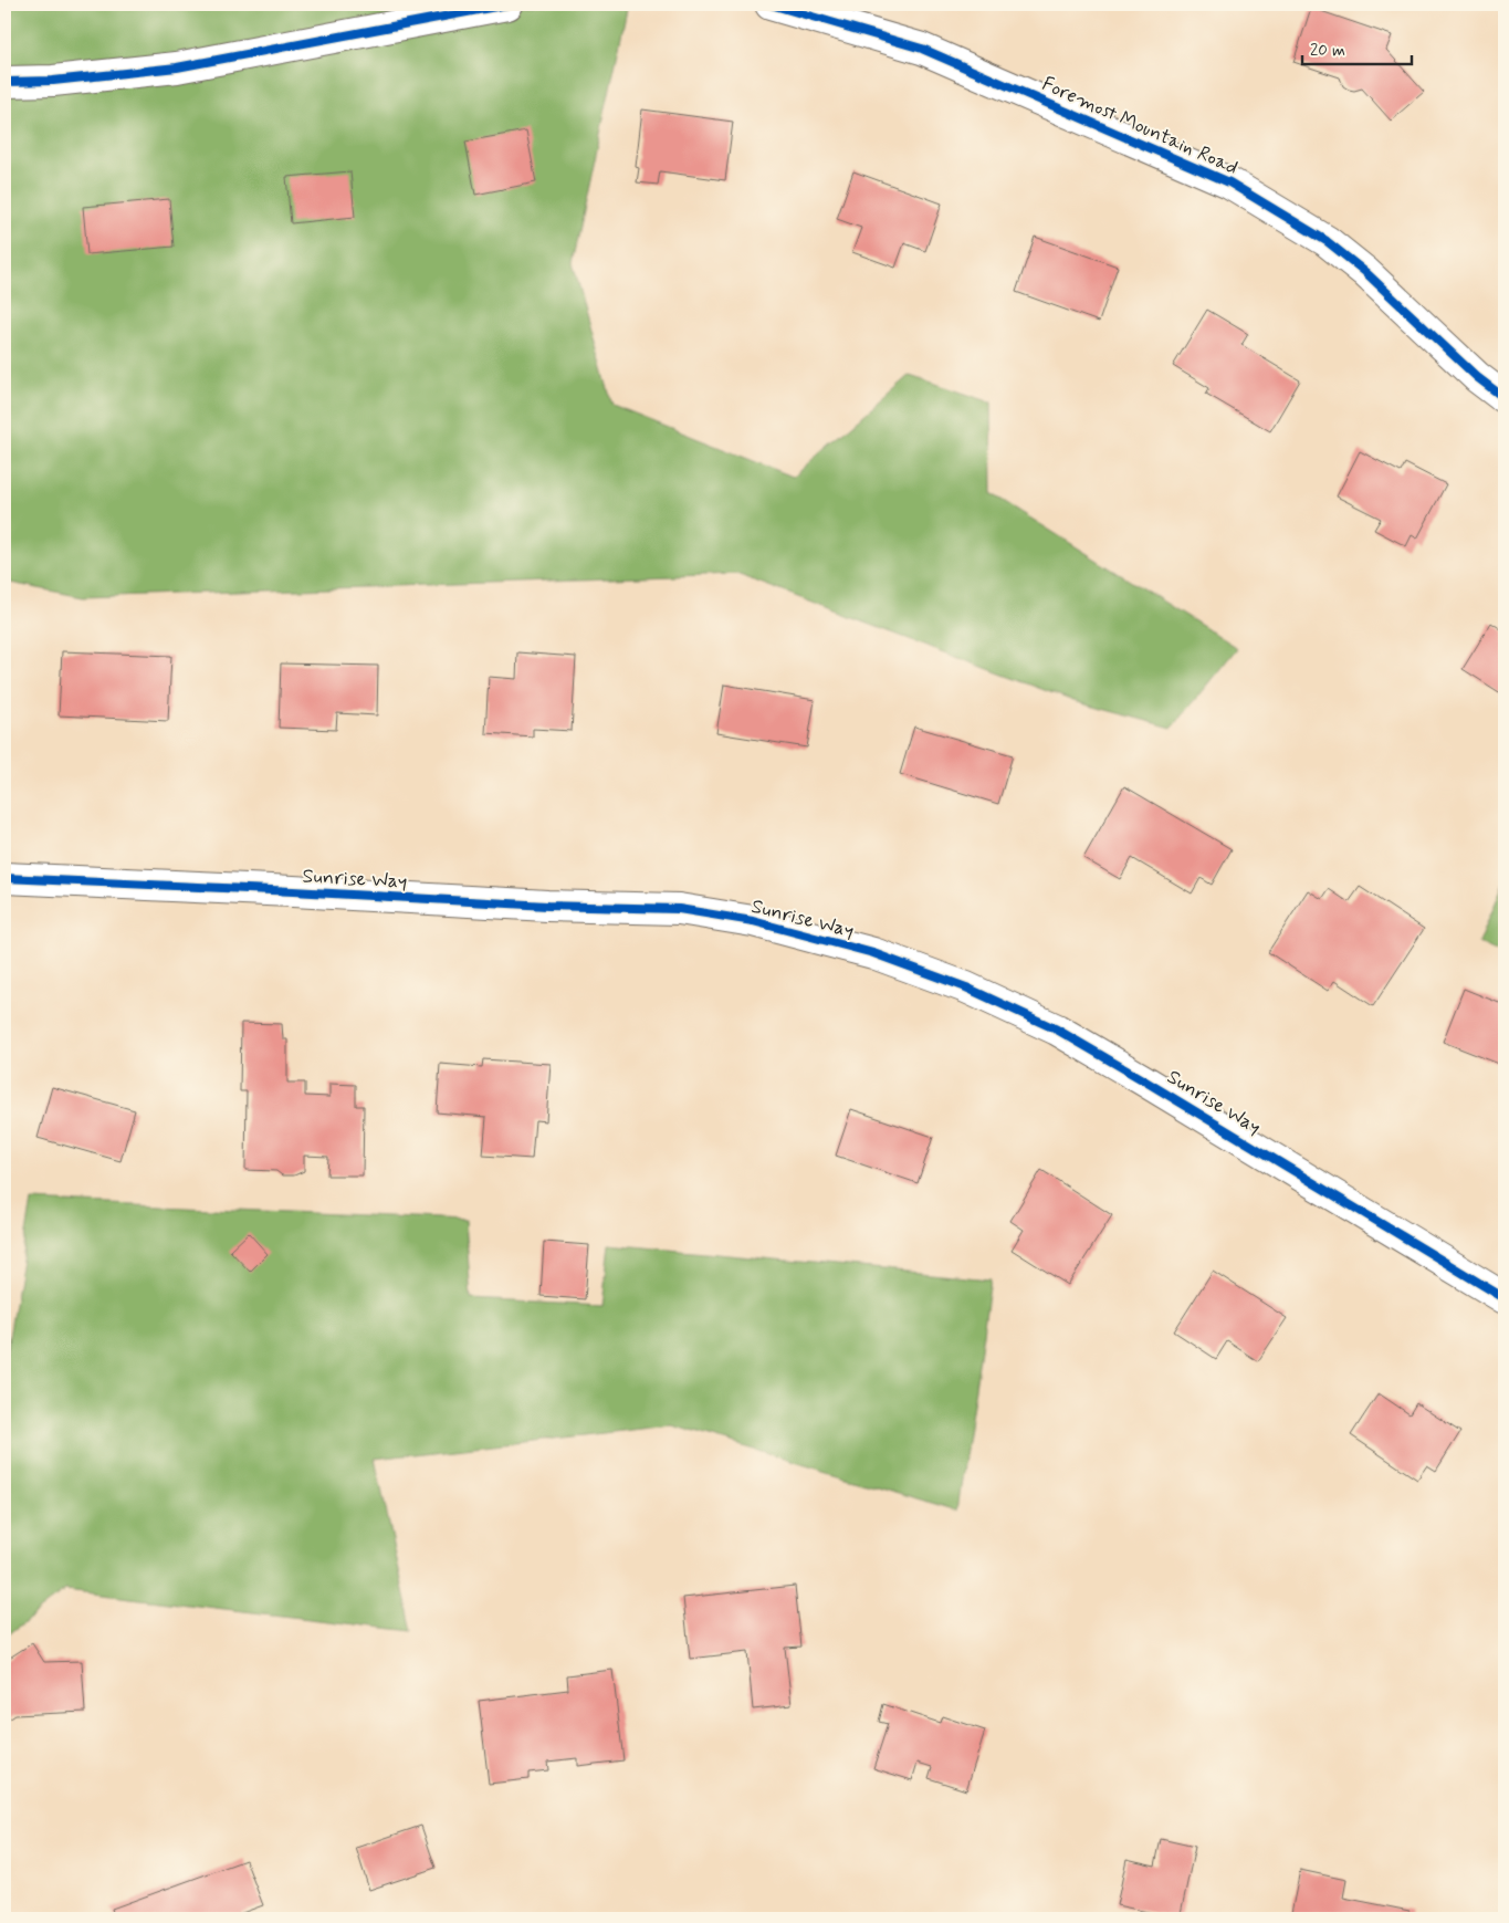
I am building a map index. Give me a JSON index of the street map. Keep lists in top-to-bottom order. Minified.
{"streets":{"street":["Foremost Mountain Road","Sunrise Way"]},"scale_bar":"20 m"}
